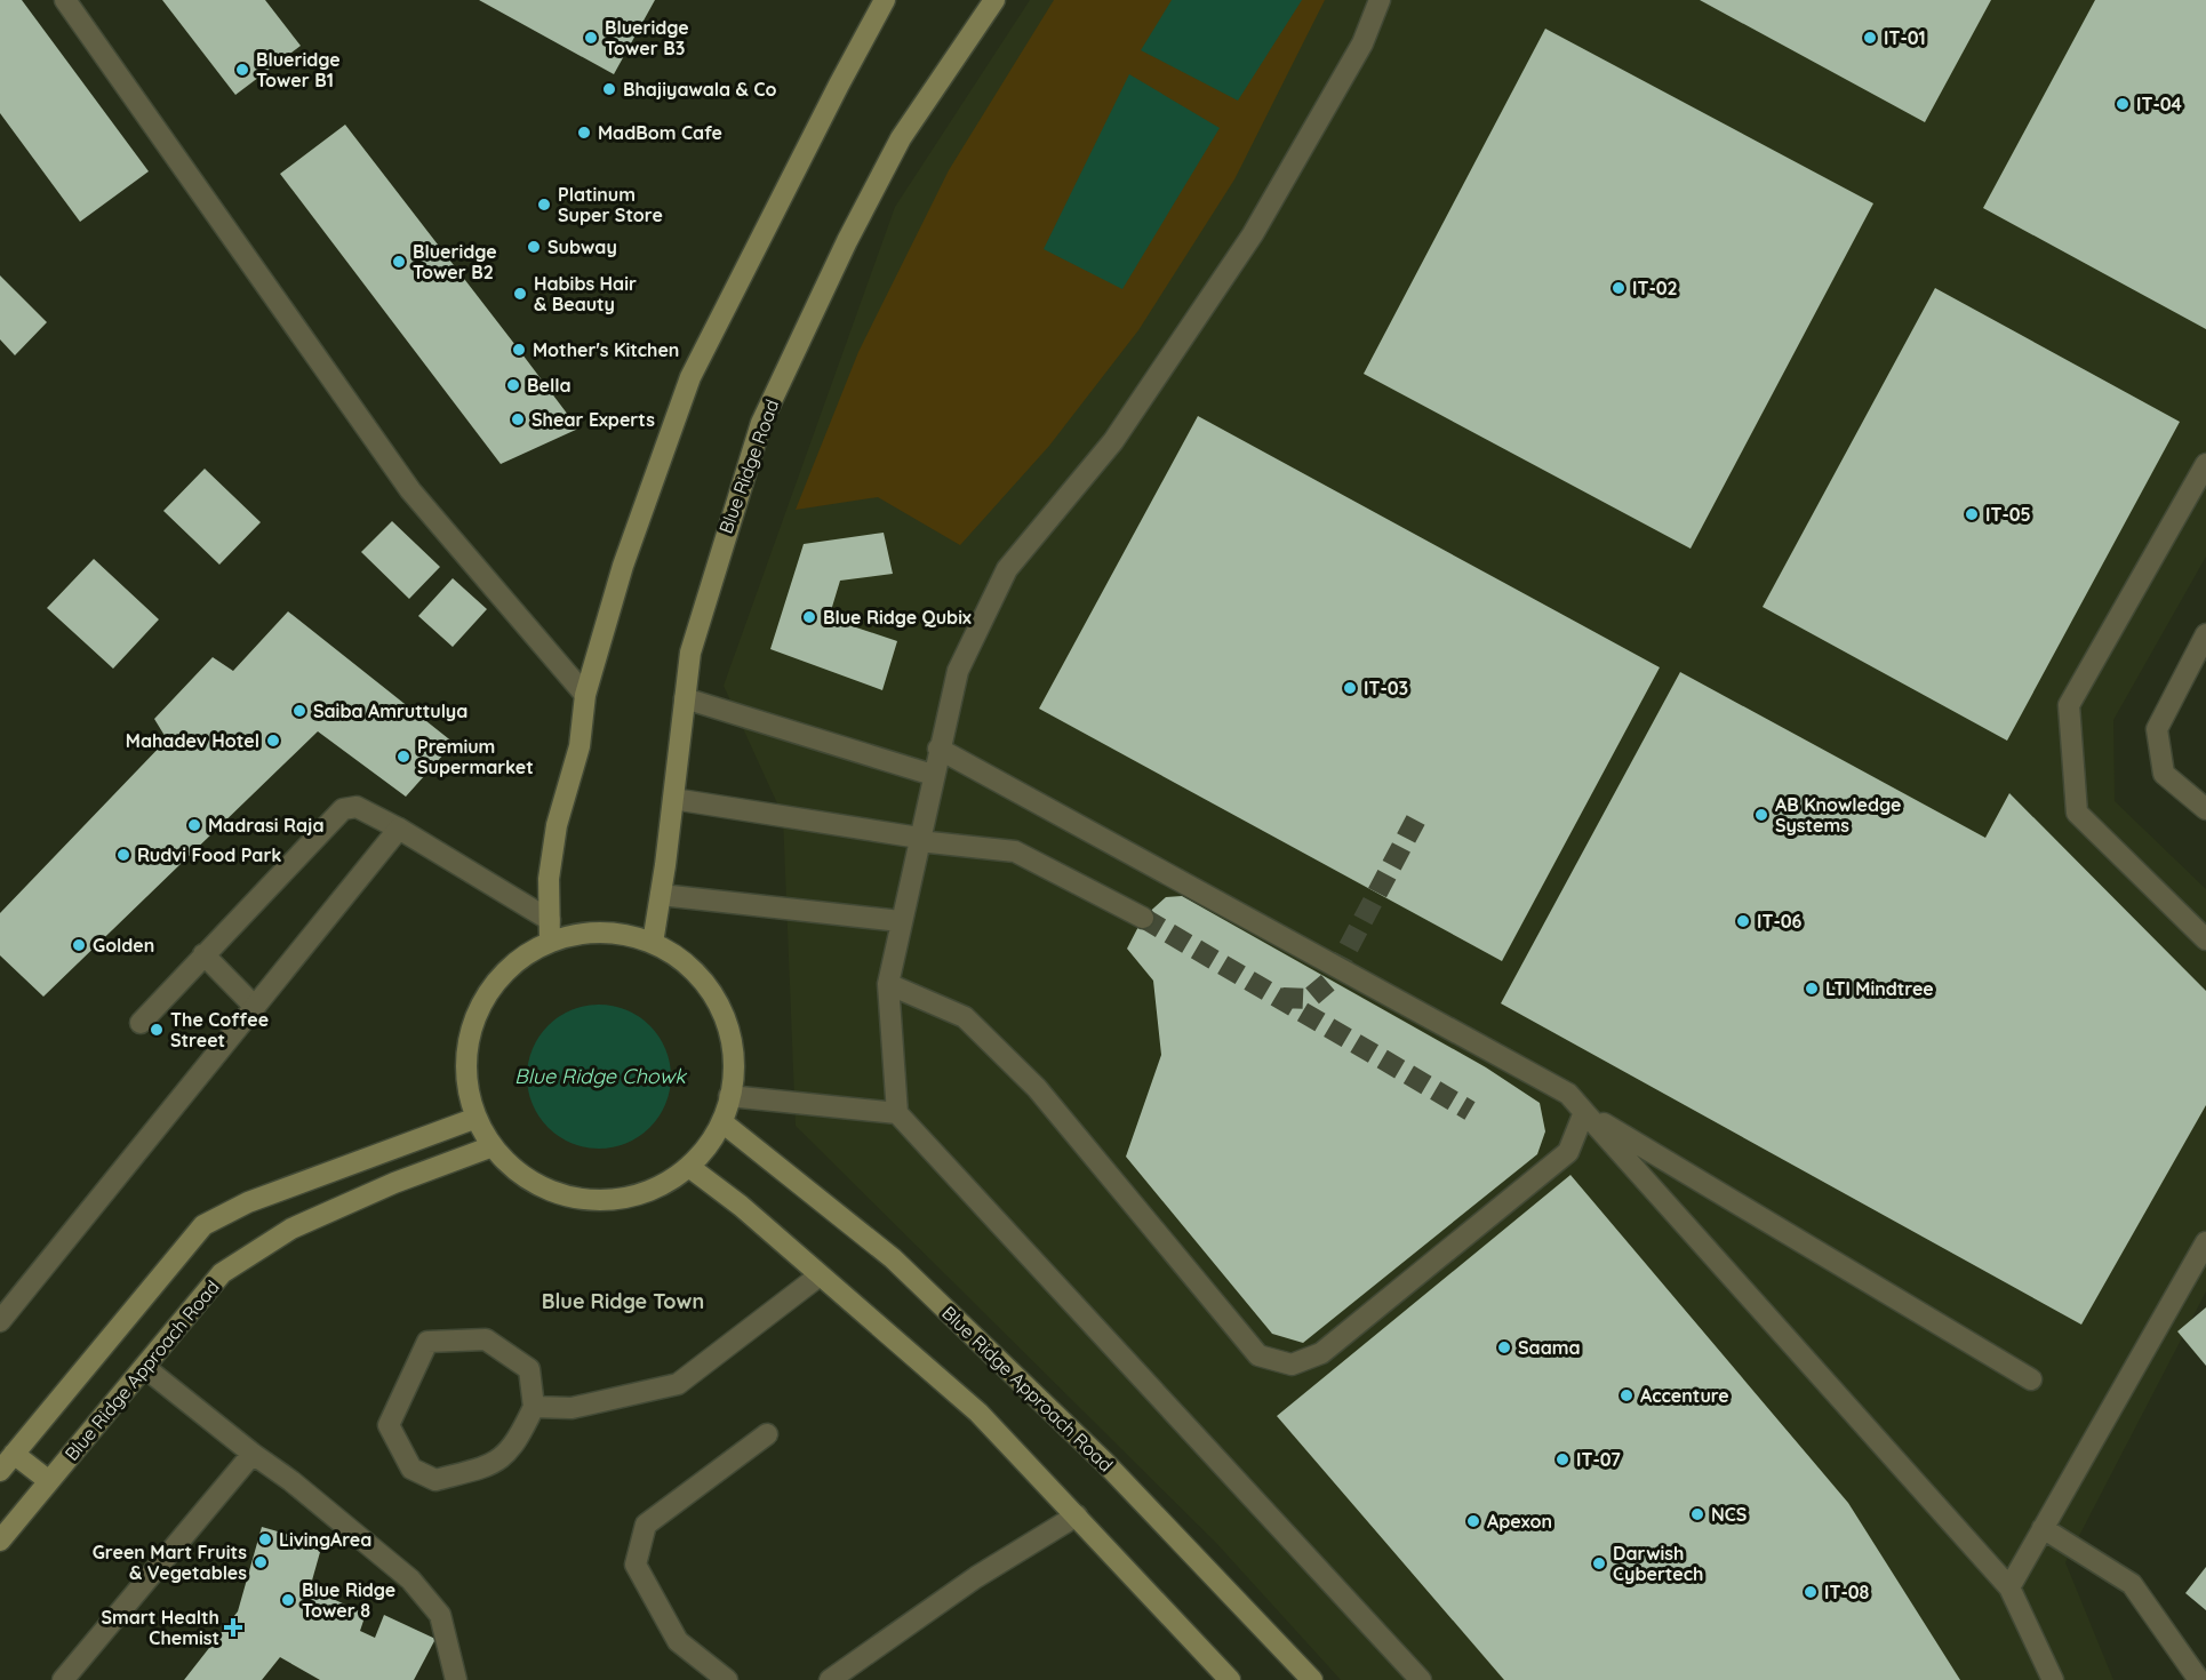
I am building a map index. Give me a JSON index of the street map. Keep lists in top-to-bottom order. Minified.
{"streets":{"street":["Blue Ridge Road","Blue Ridge Approach Road"]},"districts":["Blue Ridge Town"],"water":["Blue Ridge Chowk"],"places":{"other":["Blueridge Tower B3","IT-01","Blueridge Tower B1","Bhajiyawala & Co","IT-04","MadBom Cafe","Platinum Super Store","Subway","Blueridge Tower B2","IT-02","Habibs Hair & Beauty","Mother's Kitchen","Bella","Shear Experts","IT-05","Blue Ridge Qubix","IT-03","Saiba Amruttulya","Mahadev Hotel","Premium Supermarket","AB Knowledge Systems","Madrasi Raja","Rudvi Food Park","IT-06","Golden","LTI Mindtree","The Coffee Street","Saama","Accenture","IT-07","NCS","Apexon","LivingArea","Green Mart Fruits & Vegetables","Darwish Cybertech","IT-08","Blue Ridge Tower 8"],"health":["Smart Health Chemist"]}}
